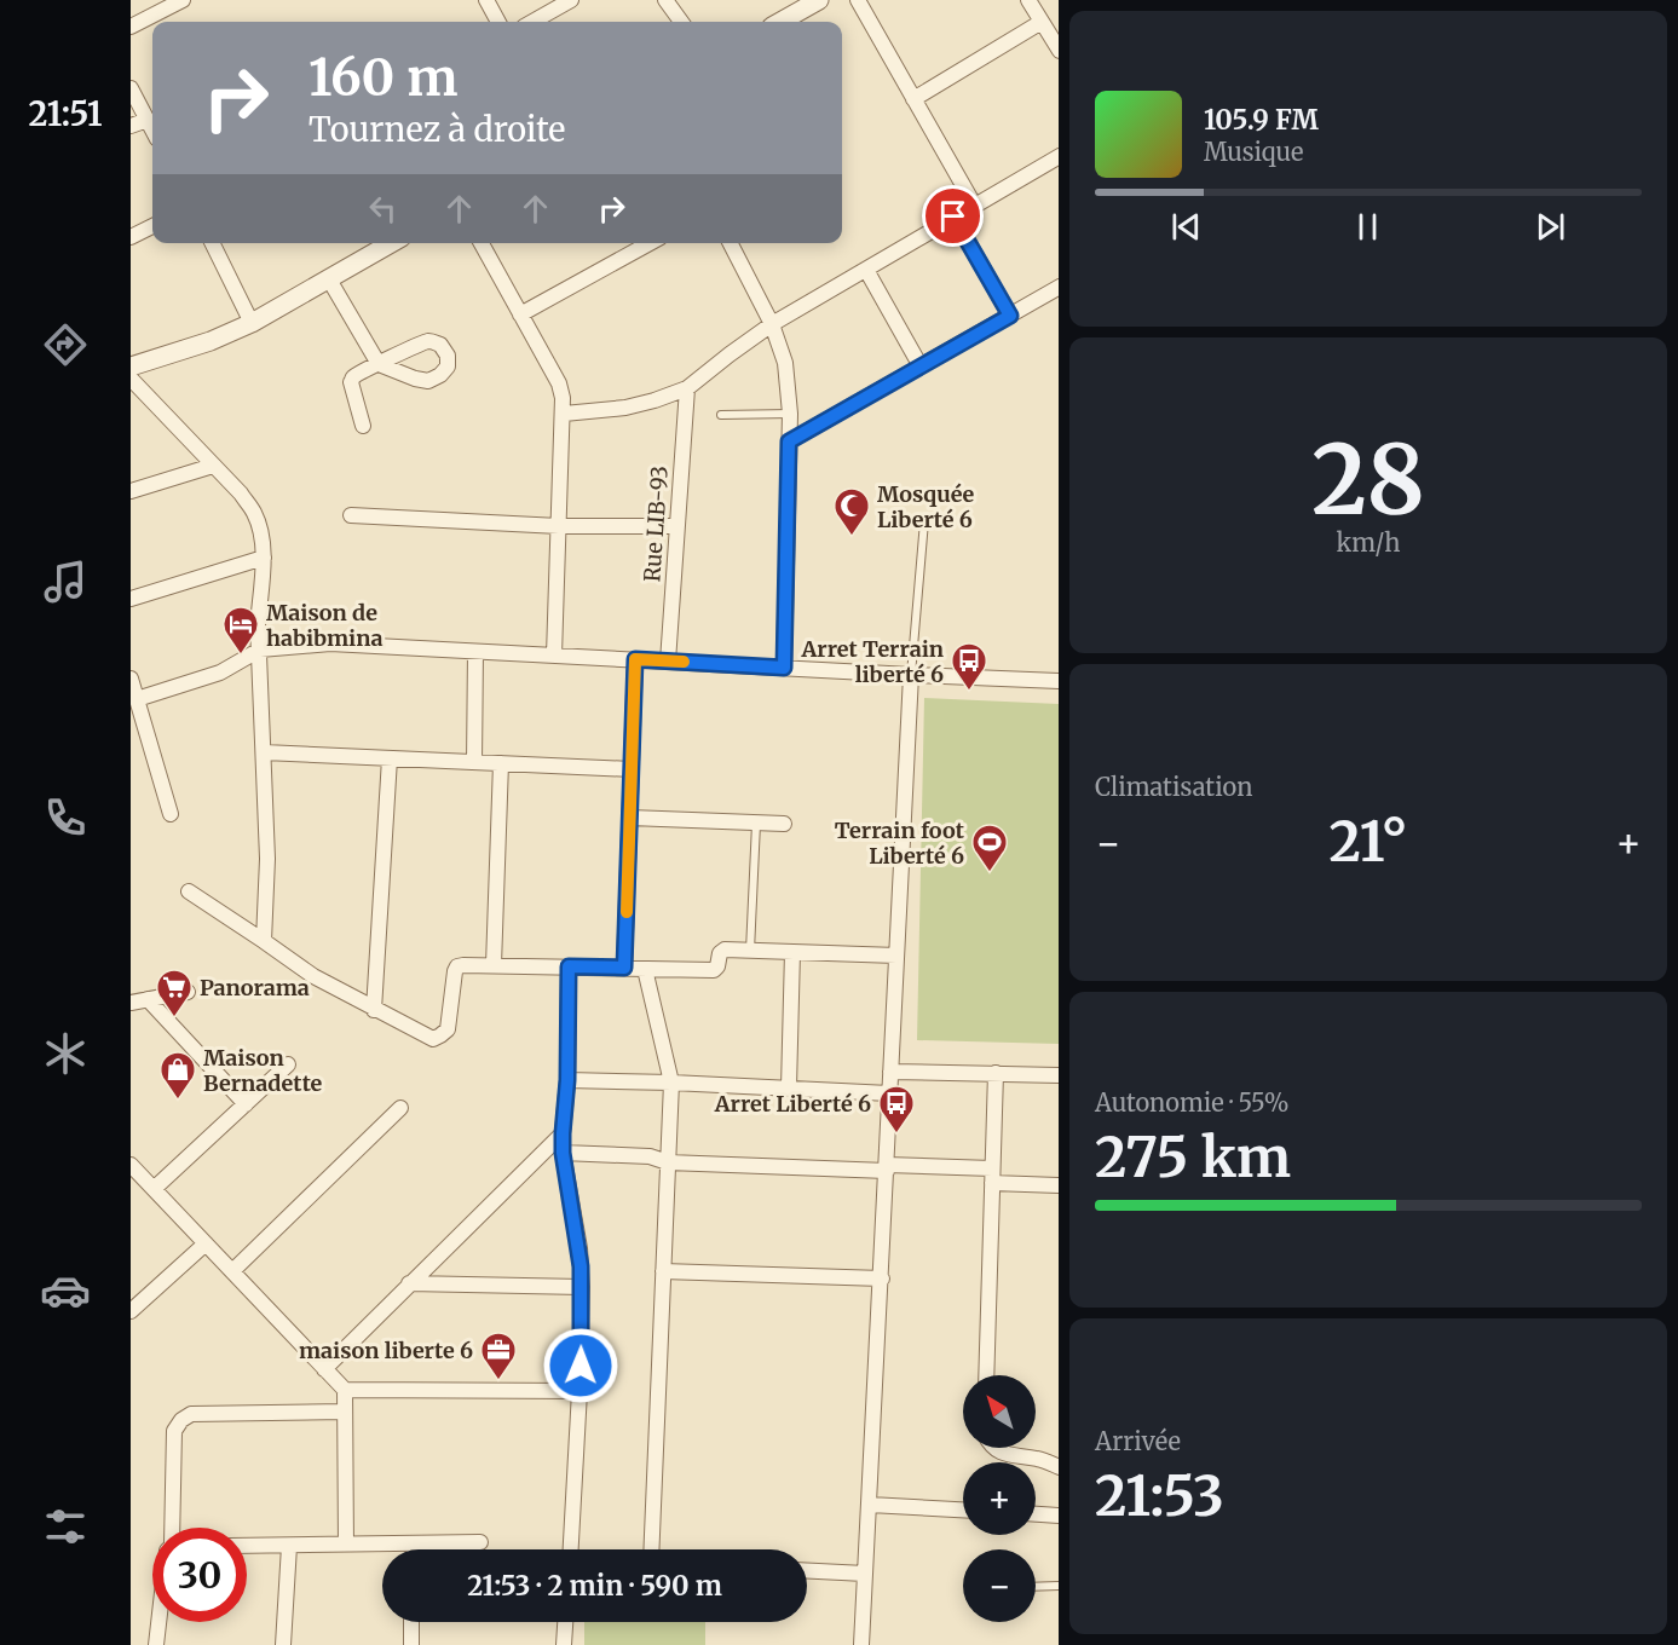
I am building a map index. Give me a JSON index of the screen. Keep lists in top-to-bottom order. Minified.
{"streets":{"street":["Rue LIB-93"]},"places":{"mosque":["Mosquée Liberté 6"],"hotel":["Maison de habibmina"],"bus stop":["Arret Terrain liberté 6","Arret Liberté 6"],"sports":["Terrain foot Liberté 6"],"supermarket":["Panorama"],"shop":["Maison Bernadette"],"office":["maison liberte 6"]},"north":"top left","page":{"tabs":"21:51","turn":["160 m","Tournez à droite"],"song":["105.9 FM","Musique"],"tile":[["28","km/h"],"Climatisation",["Autonomie · 55%","275 km"],["Arrivée","21:53"]],"heat":["−","21°","+"],"map_buttons":["+","−"],"limit":"30","trip":"21:53 · 2 min · 590 m"}}
